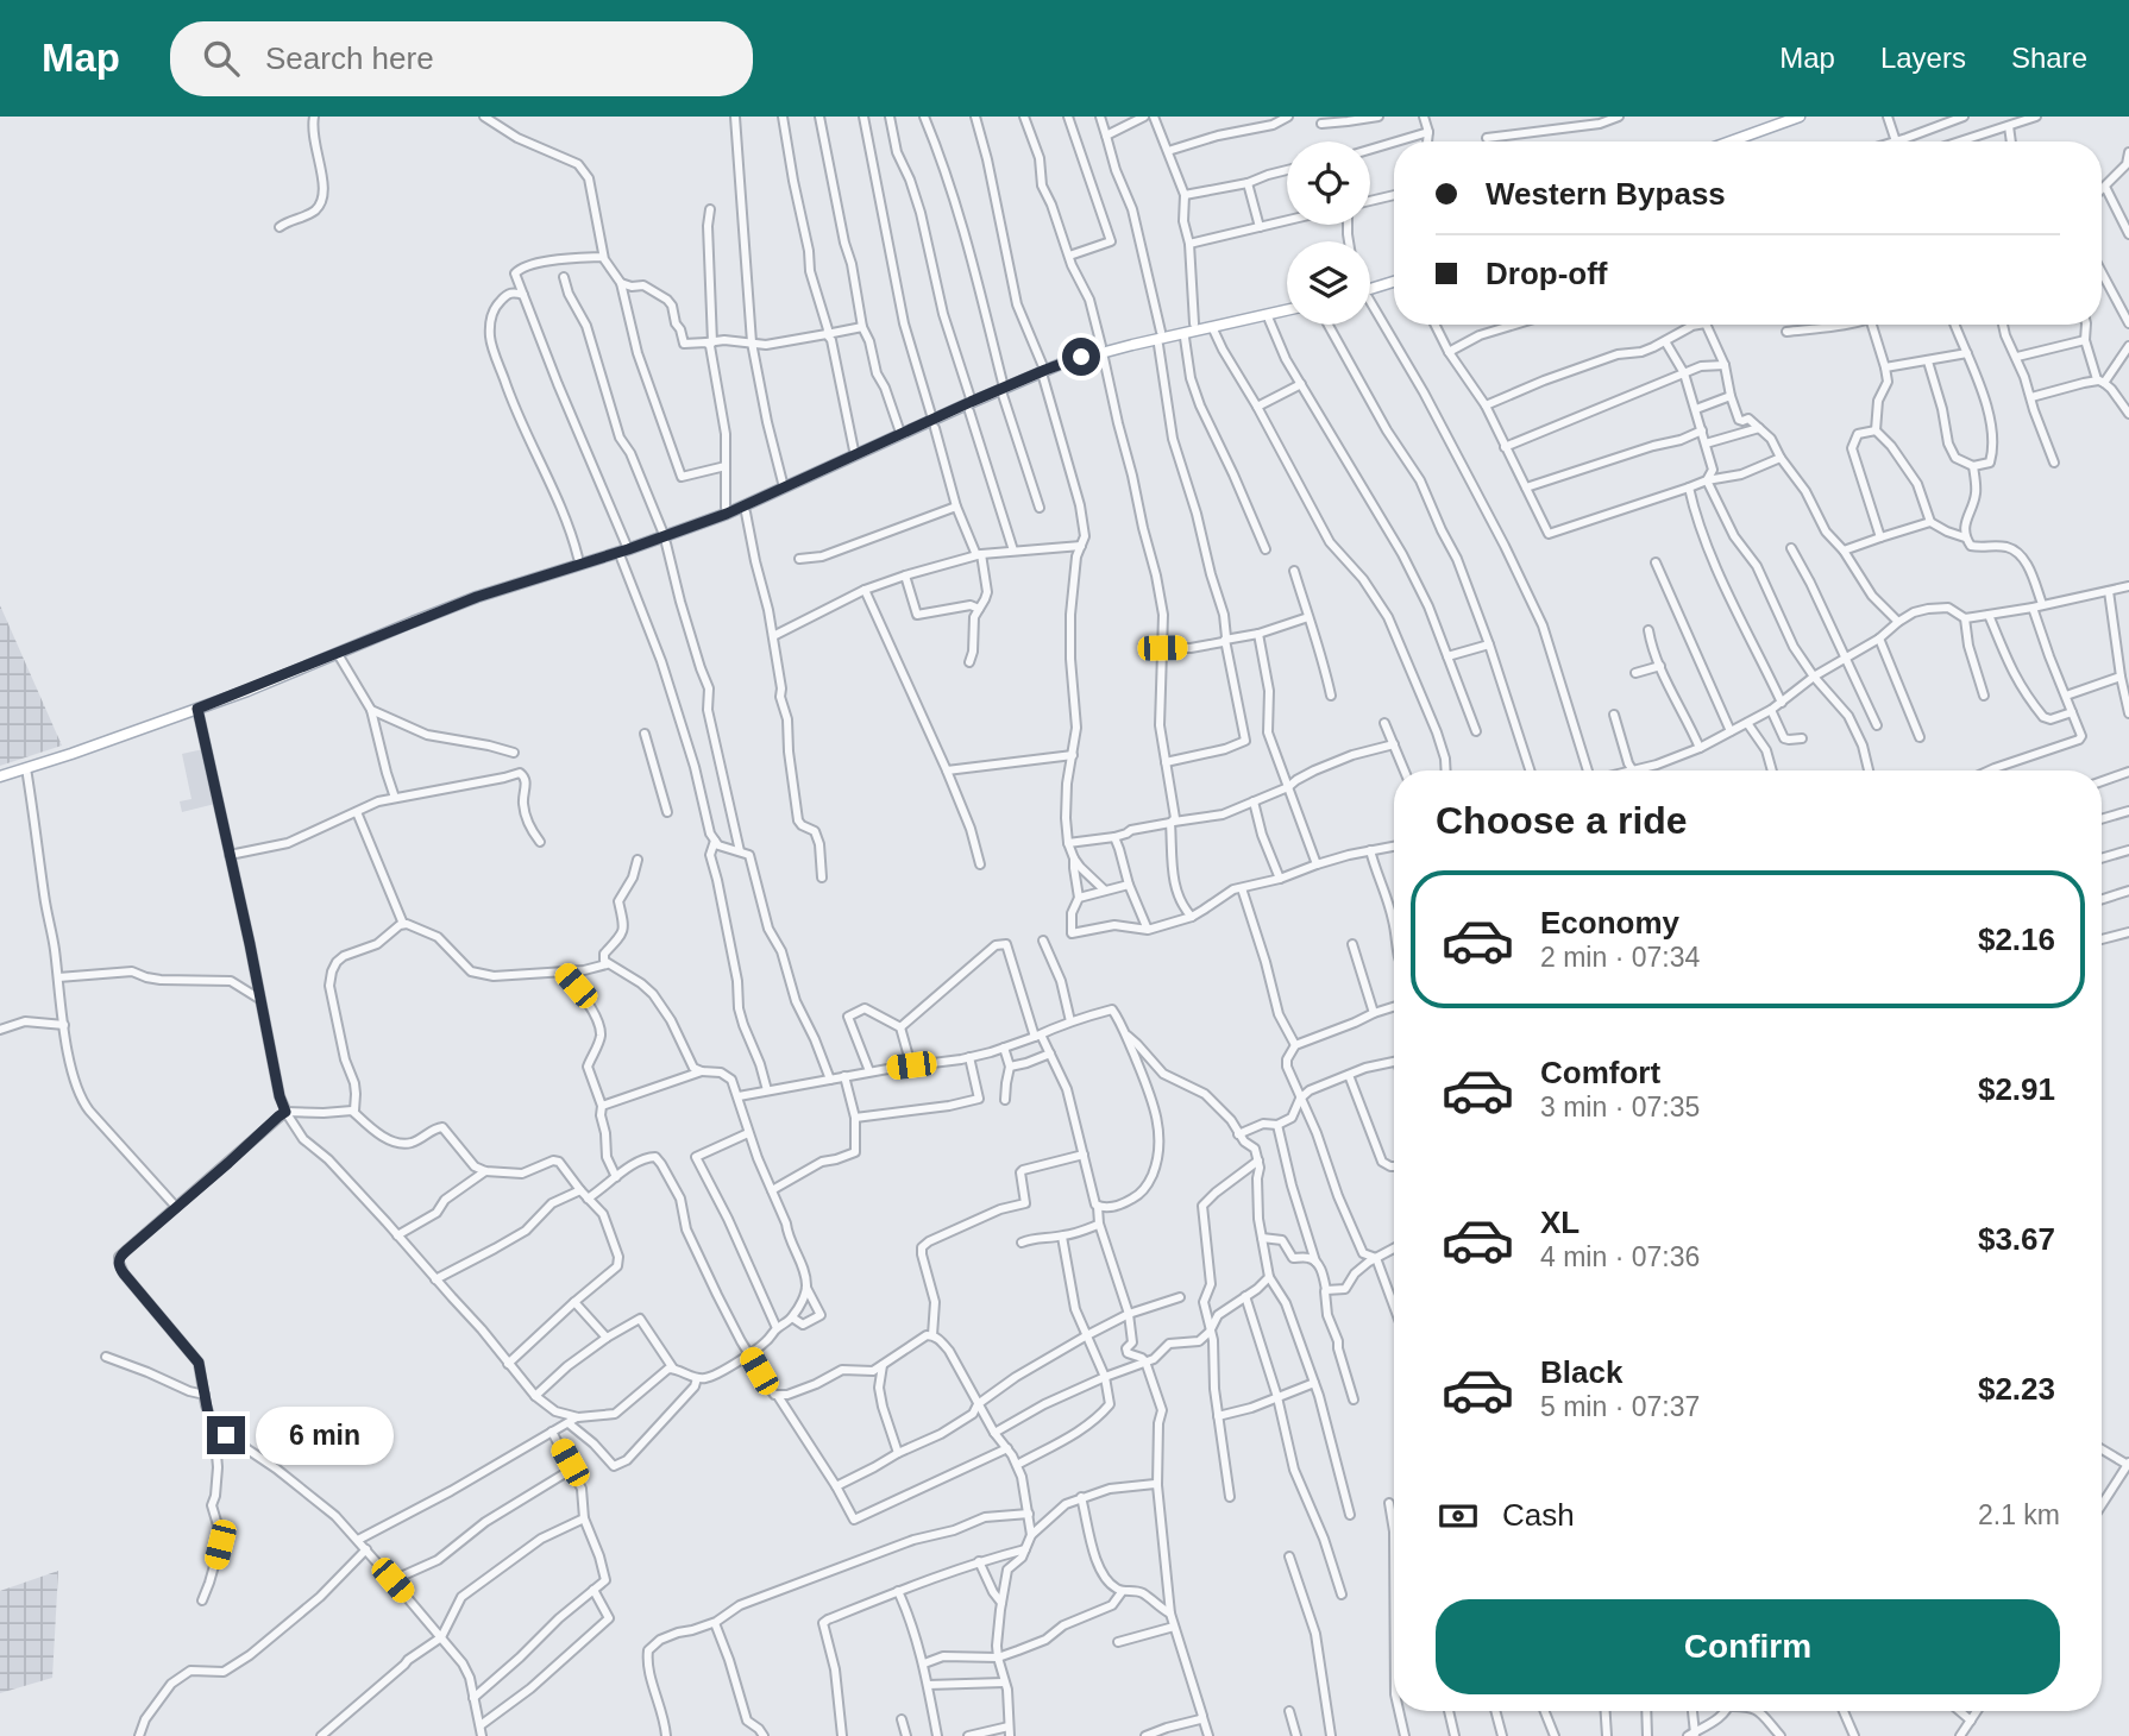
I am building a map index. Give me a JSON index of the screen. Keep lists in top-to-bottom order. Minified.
{"page":{"header":"Map","search":"Search here","nav":["Map","Layers","Share"],"banner":["Western Bypass","Drop-off"],"heading":"Choose a ride","list":[{"name":"Economy","note":"2 min · 07:34","value":"$2.16"},{"name":"Comfort","note":"3 min · 07:35","value":"$2.91"},{"name":"XL","note":"4 min · 07:36","value":"$3.67"},{"name":"Black","note":"5 min · 07:37","value":"$2.23"}],"bubble":"6 min","pay":["Cash","2.1 km"],"buttons":"Confirm"}}
